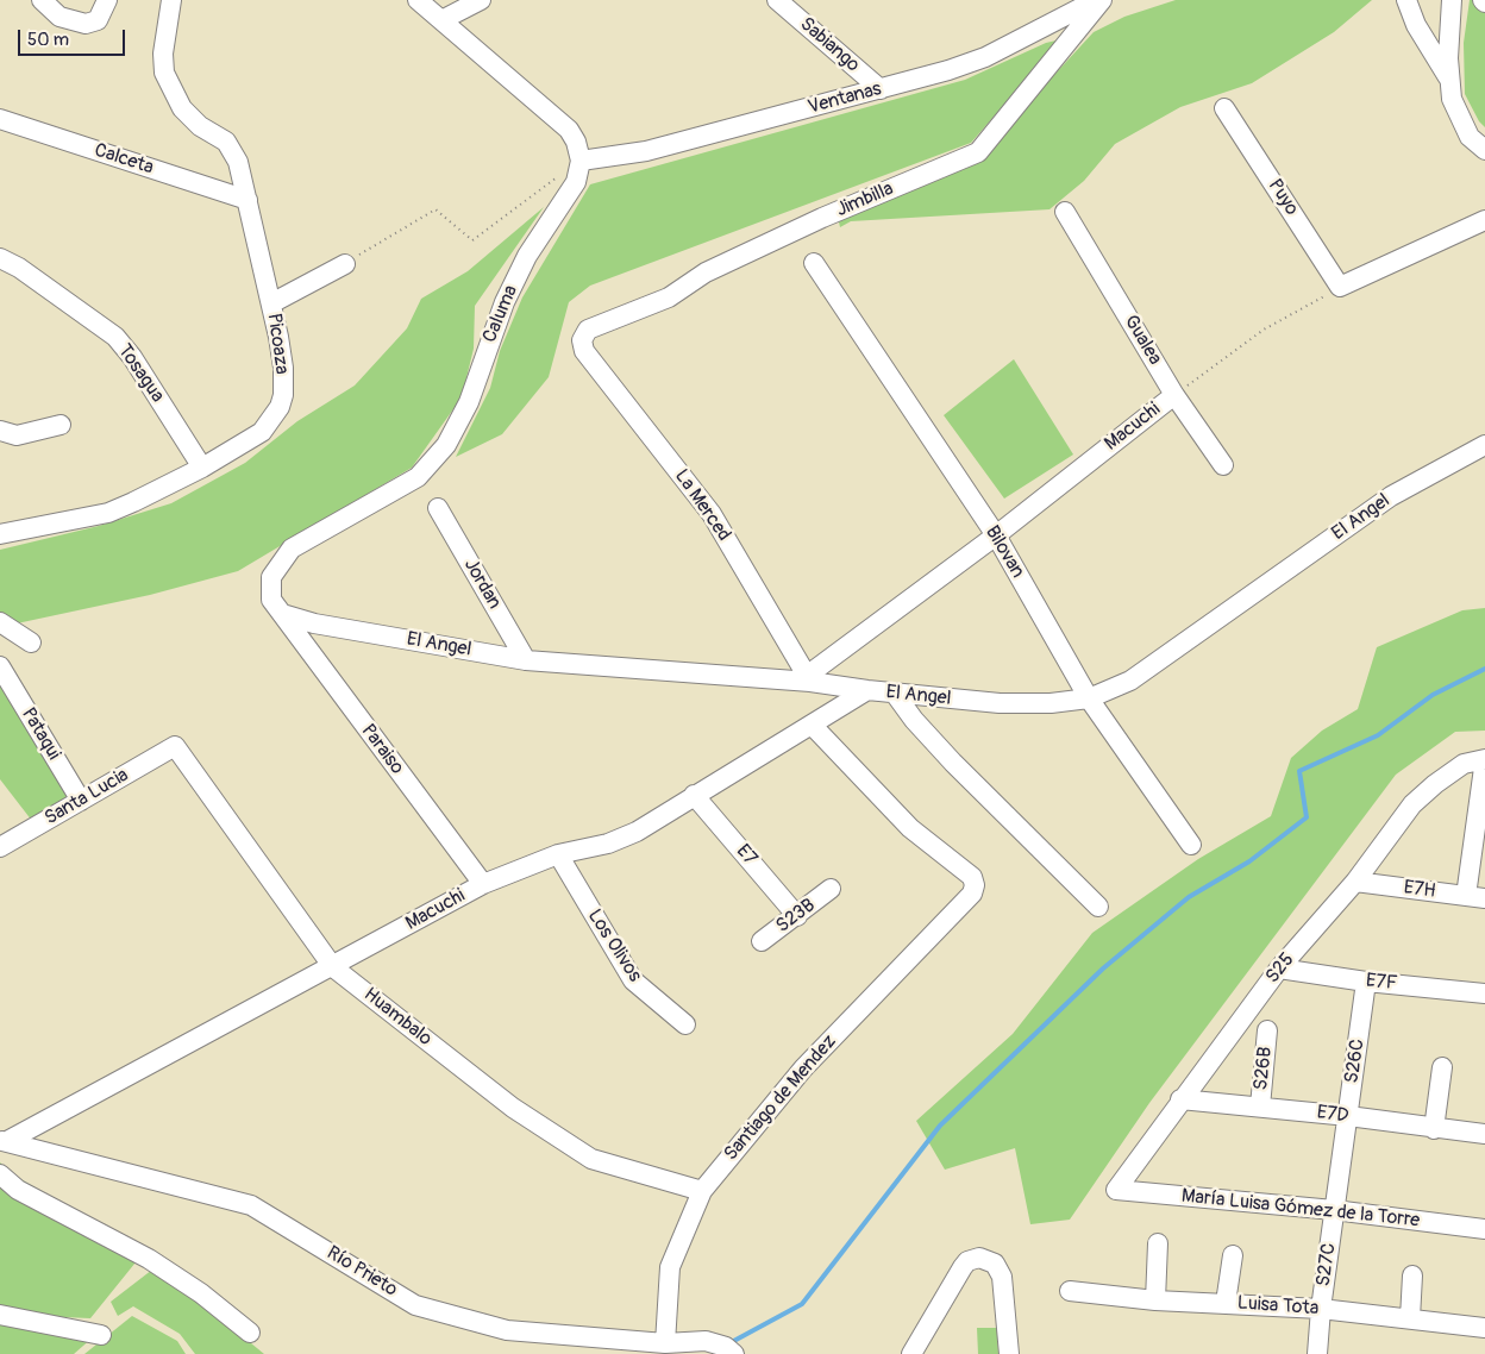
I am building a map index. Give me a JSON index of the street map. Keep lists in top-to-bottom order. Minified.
{"streets":{"street":["Sabiango","Ventanas","Calceta","Puyo","Jimbilla","Caluma","Gualea","Picoaza","Tosagua","Macuchi","La Merced","El Angel","Bilovan","Jordan","Pataqui","Paraiso","Santa Lucia","E7","E7H","S23B","Los Olivos","S25","E7F","Huambalo","S26C","S26B","Santiago de Mendez","E7D","María Luisa Gómez de la Torre","S27C","Río Prieto","Luisa Tota"]},"crossings":[["Sabiango","Ventanas"],["Ventanas","Caluma"],["Calceta","Picoaza"],["Puyo","Macuchi"],["Jimbilla","La Merced"],["Caluma","El Angel"],["Caluma","Paraiso"],["Gualea","Macuchi"],["Picoaza","Tosagua"],["Macuchi","La Merced"],["Macuchi","El Angel"],["Macuchi","Bilovan"],["Macuchi","Paraiso"],["Macuchi","E7"],["Macuchi","Los Olivos"],["Macuchi","Huambalo"],["Macuchi","Santiago de Mendez"],["Macuchi","Río Prieto"],["La Merced","El Angel"],["El Angel","Bilovan"],["El Angel","Jordan"],["El Angel","Paraiso"],["Pataqui","Santa Lucia"],["Santa Lucia","Huambalo"],["E7","S23B"],["E7H","S25"],["S25","E7F"],["S25","E7D"],["S25","María Luisa Gómez de la Torre"],["E7F","S26C"],["Huambalo","Santiago de Mendez"],["S26C","E7D"],["S26C","María Luisa Gómez de la Torre"],["S26C","S27C"],["S26B","E7D"],["Santiago de Mendez","Río Prieto"],["María Luisa Gómez de la Torre","S27C"],["S27C","Luisa Tota"]],"scale_bar":"50 m"}
